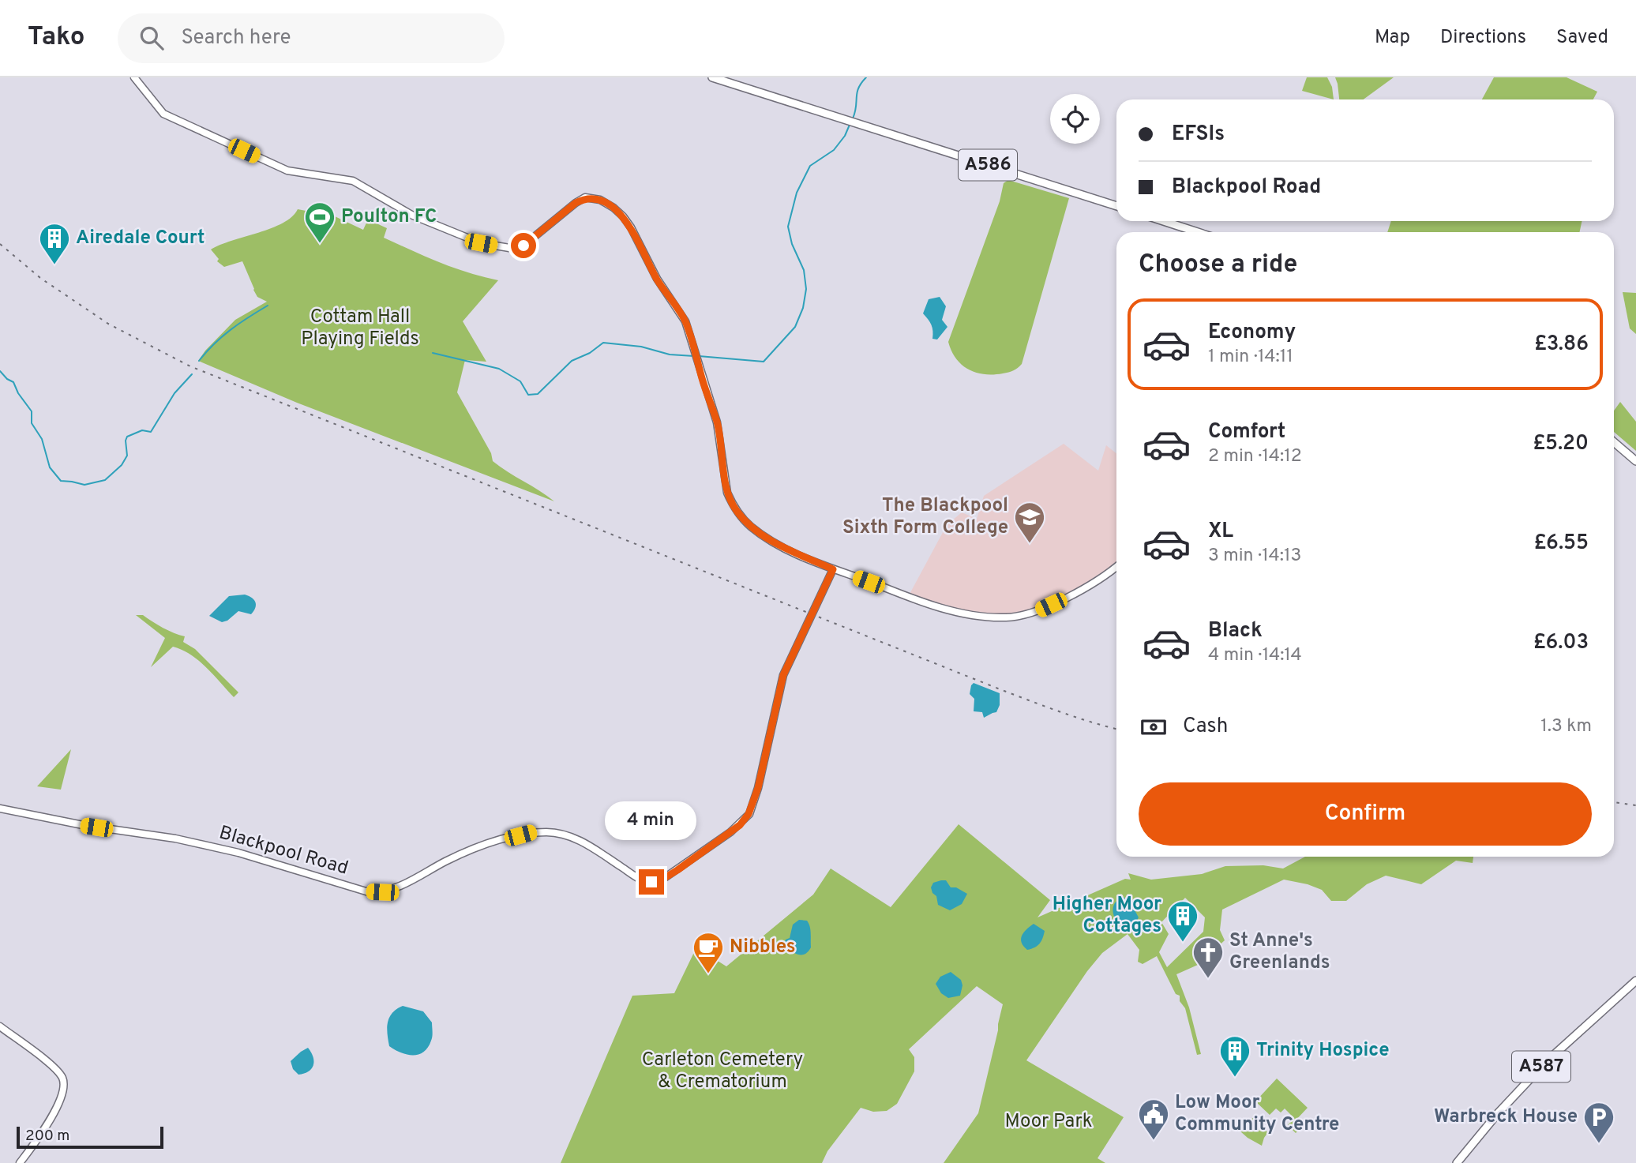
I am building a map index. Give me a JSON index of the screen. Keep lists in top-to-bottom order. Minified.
{"streets":{"main road":["A586","Blackpool Road","A587"]},"parks":["Cottam Hall Playing Fields","Carleton Cemetery & Crematorium","Moor Park"],"places":{"sports":["Poulton FC"],"building":["Airedale Court","Higher Moor Cottages","Trinity Hospice"],"school or university":["The Blackpool Sixth Form College"],"cafe":["Nibbles"],"church":["St Anne's Greenlands"],"public building":["Low Moor Community Centre"],"parking":["Warbreck House"]},"scale_bar":"200 m","page":{"header":"Tako","search":"Search here","nav":["Map","Directions","Saved"],"banner":["EFSIs","Blackpool Road"],"heading":"Choose a ride","list":[{"name":"Economy","note":"1 min · 14:11","value":"£3.86"},{"name":"Comfort","note":"2 min · 14:12","value":"£5.20"},{"name":"XL","note":"3 min · 14:13","value":"£6.55"},{"name":"Black","note":"4 min · 14:14","value":"£6.03"}],"pay":["Cash","1.3 km"],"buttons":"Confirm","bubble":"4 min","scale":"200 m"}}
